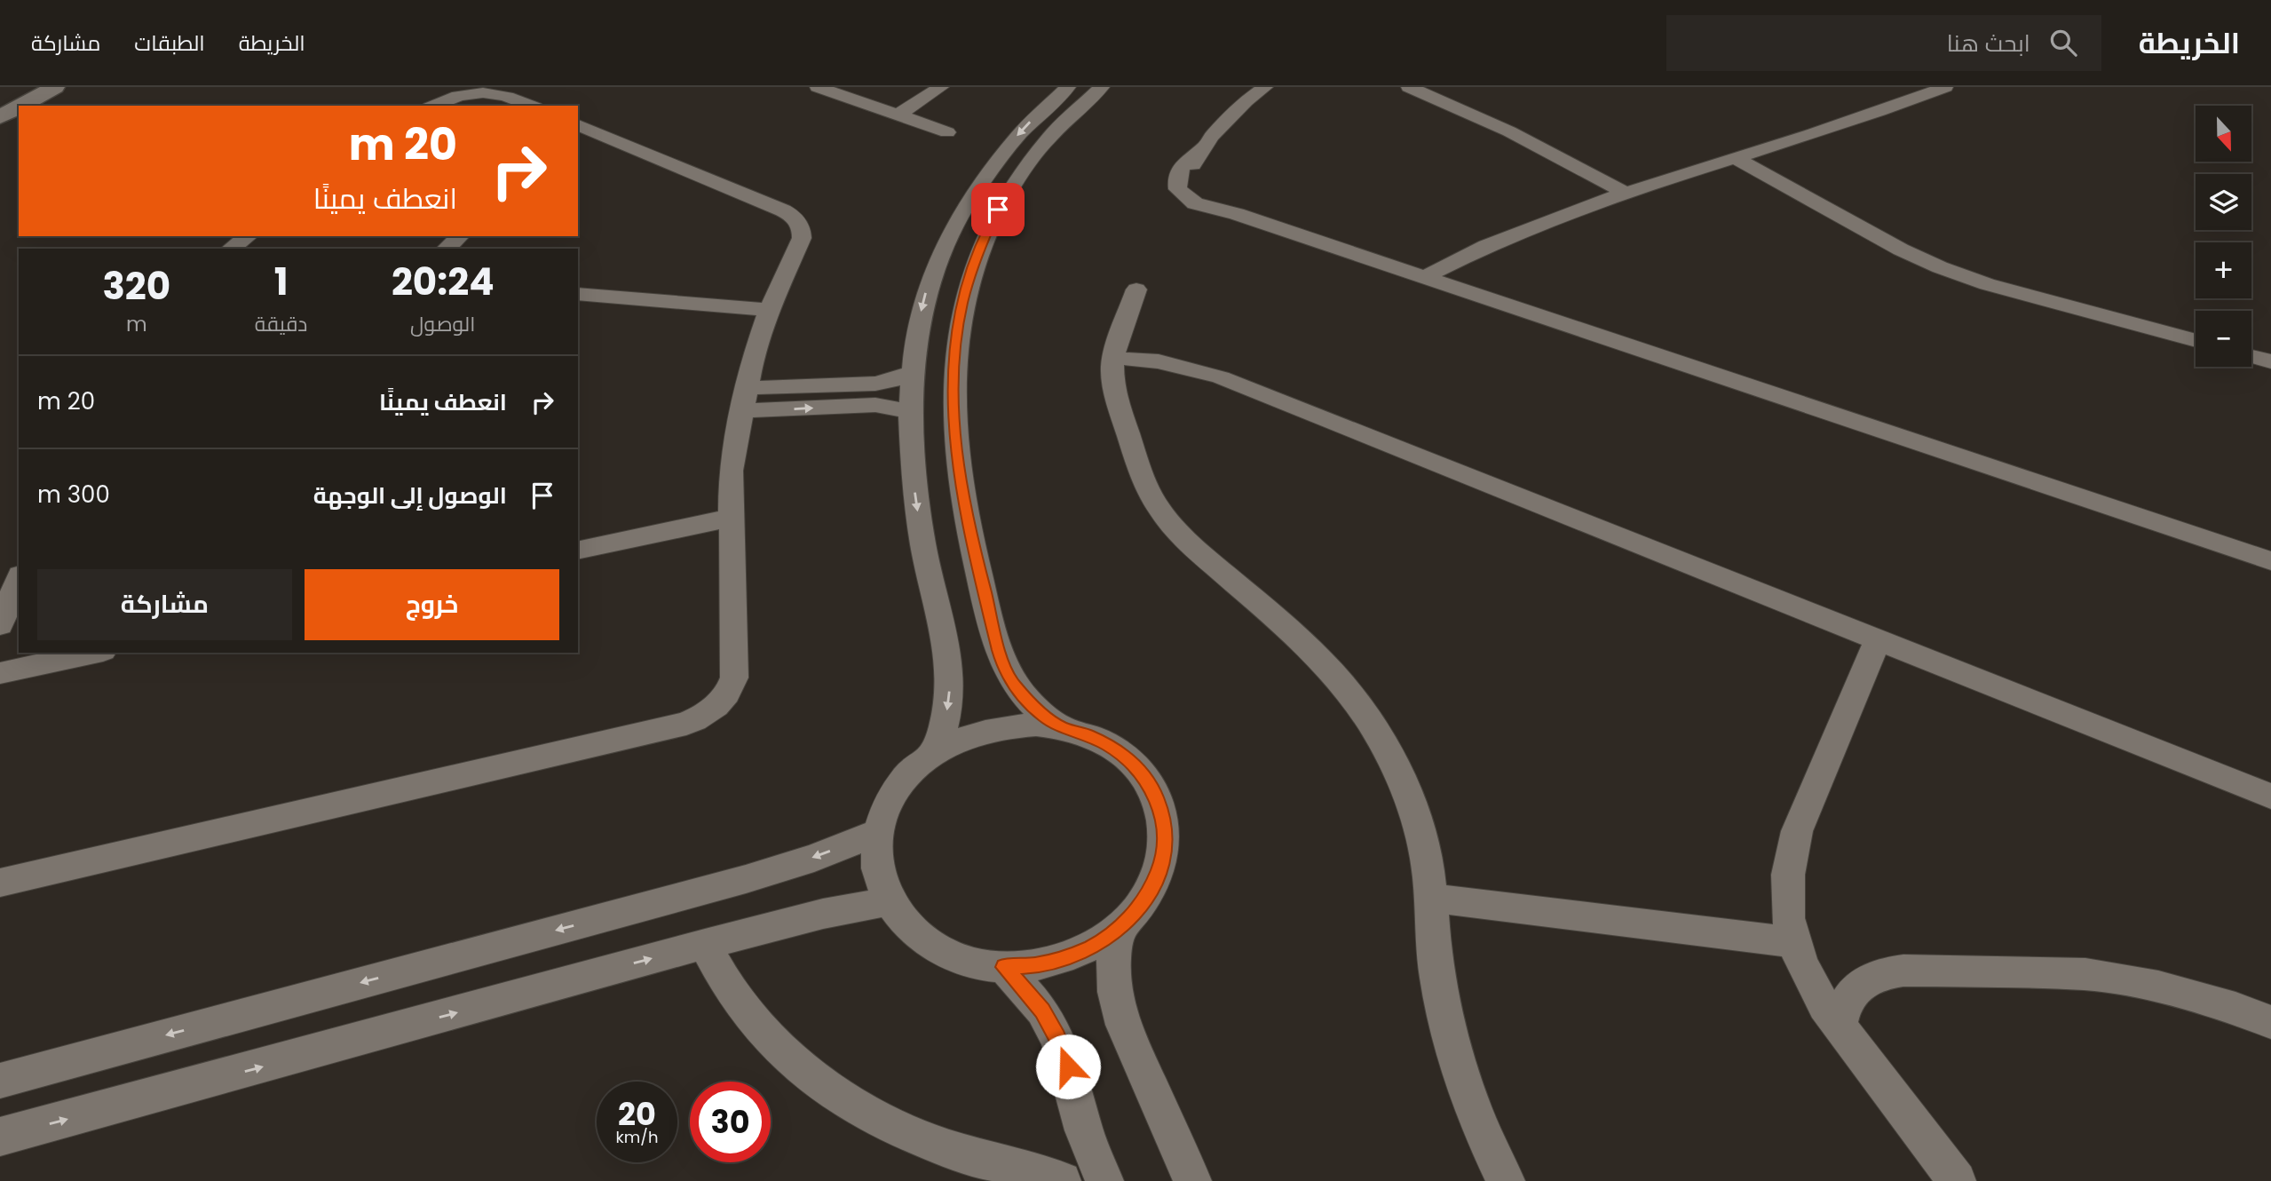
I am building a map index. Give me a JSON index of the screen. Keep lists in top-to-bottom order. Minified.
{"north":"bottom","page":{"header":"الخريطة","search":"ابحث هنا","nav":["الخريطة","الطبقات","مشاركة"],"map_buttons":["+","−"],"turn":["20 m","انعطف يمينًا"],"eta":["20:24","الوصول","1","دقيقة","320","m"],"list":[{"name":"انعطف يمينًا","value":"20 m"},{"name":"الوصول إلى الوجهة","value":"300 m"}],"buttons":["خروج","مشاركة"],"speed":"20 km/h","limit":"30"}}
